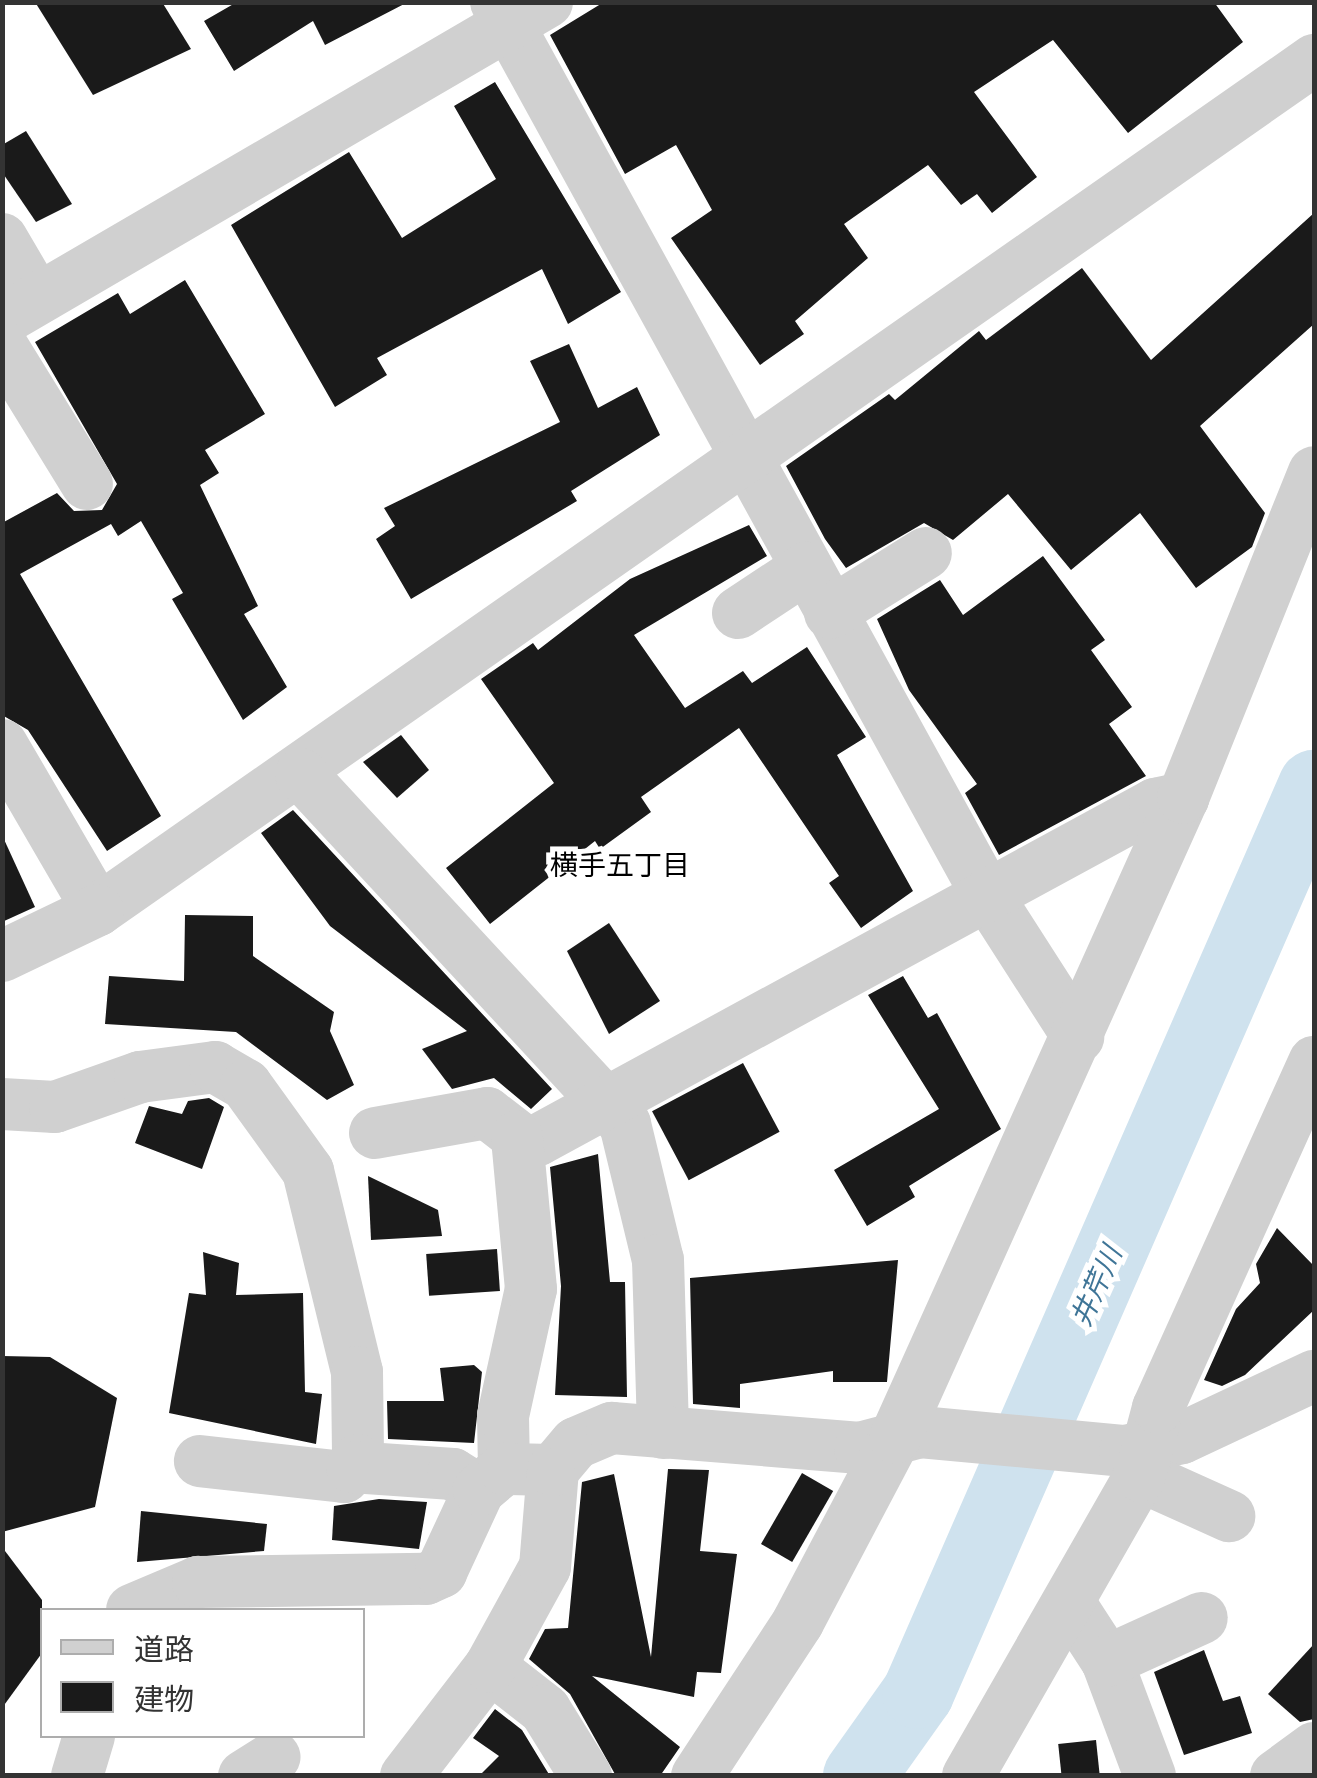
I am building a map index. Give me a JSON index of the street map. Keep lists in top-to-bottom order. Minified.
{"districts":["横手五丁目"],"water":["井芹川"],"legend":["道路","建物"]}
